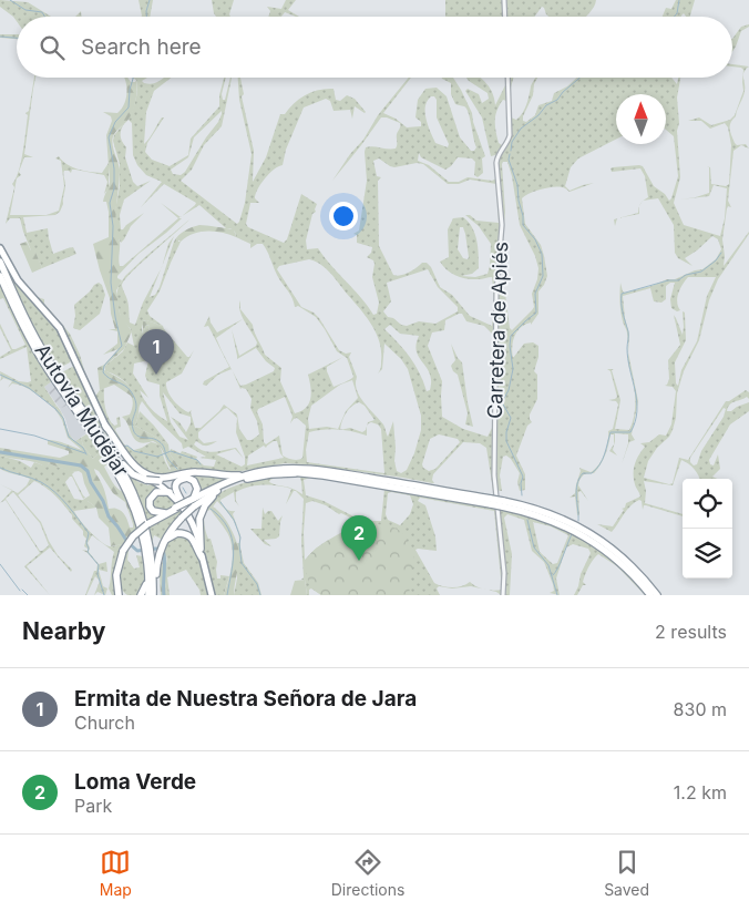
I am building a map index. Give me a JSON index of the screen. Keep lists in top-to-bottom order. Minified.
{"streets":{"highway":["Autovía Mudéjar"],"street":["Carretera de Apiés"]},"north":"top","page":{"search":"Search here","pins":["1","2"],"heading":["Nearby","2 results"],"list":[{"mark":"1","name":"Ermita de Nuestra Señora de Jara","note":"Church","value":"830 m"},{"mark":"2","name":"Loma Verde","note":"Park","value":"1.2 km"}],"nav":["Map","Directions","Saved"]}}
